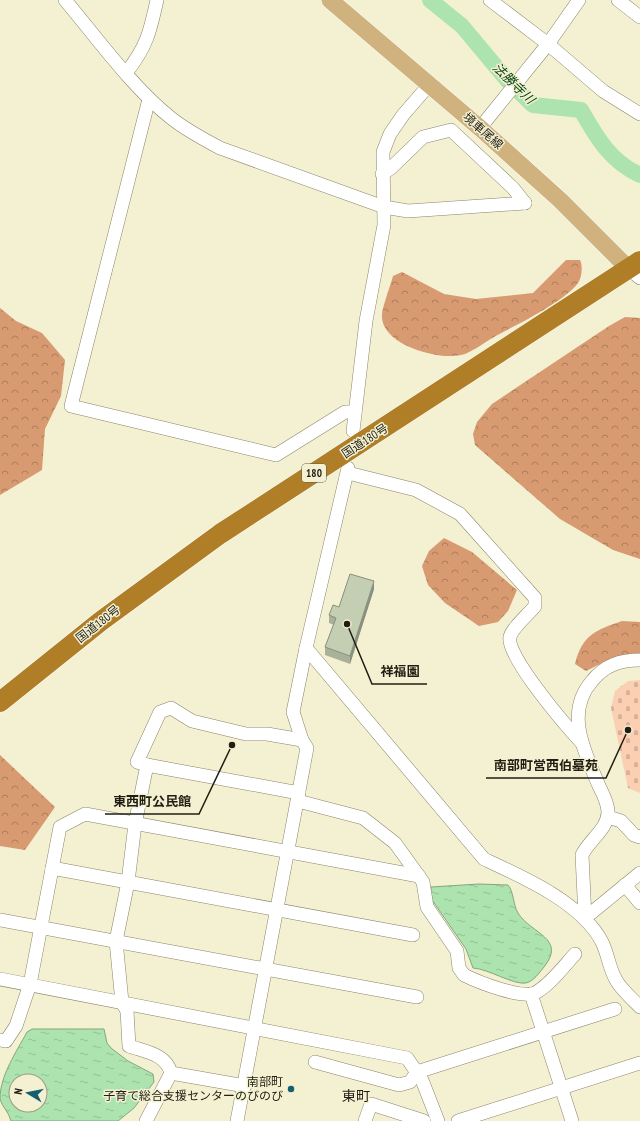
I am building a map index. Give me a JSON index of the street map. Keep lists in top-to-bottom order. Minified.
{"streets":{"highway":["国道180号","180"],"main road":["境車尾線"]},"crossings":[["境車尾線","国道180号"]],"districts":["東町"],"water":["法勝寺川"],"places":["祥福園","南部町営西伯墓苑","東西町公民館","南部町 子育て総合支援センターのびのび"],"north":"left"}
